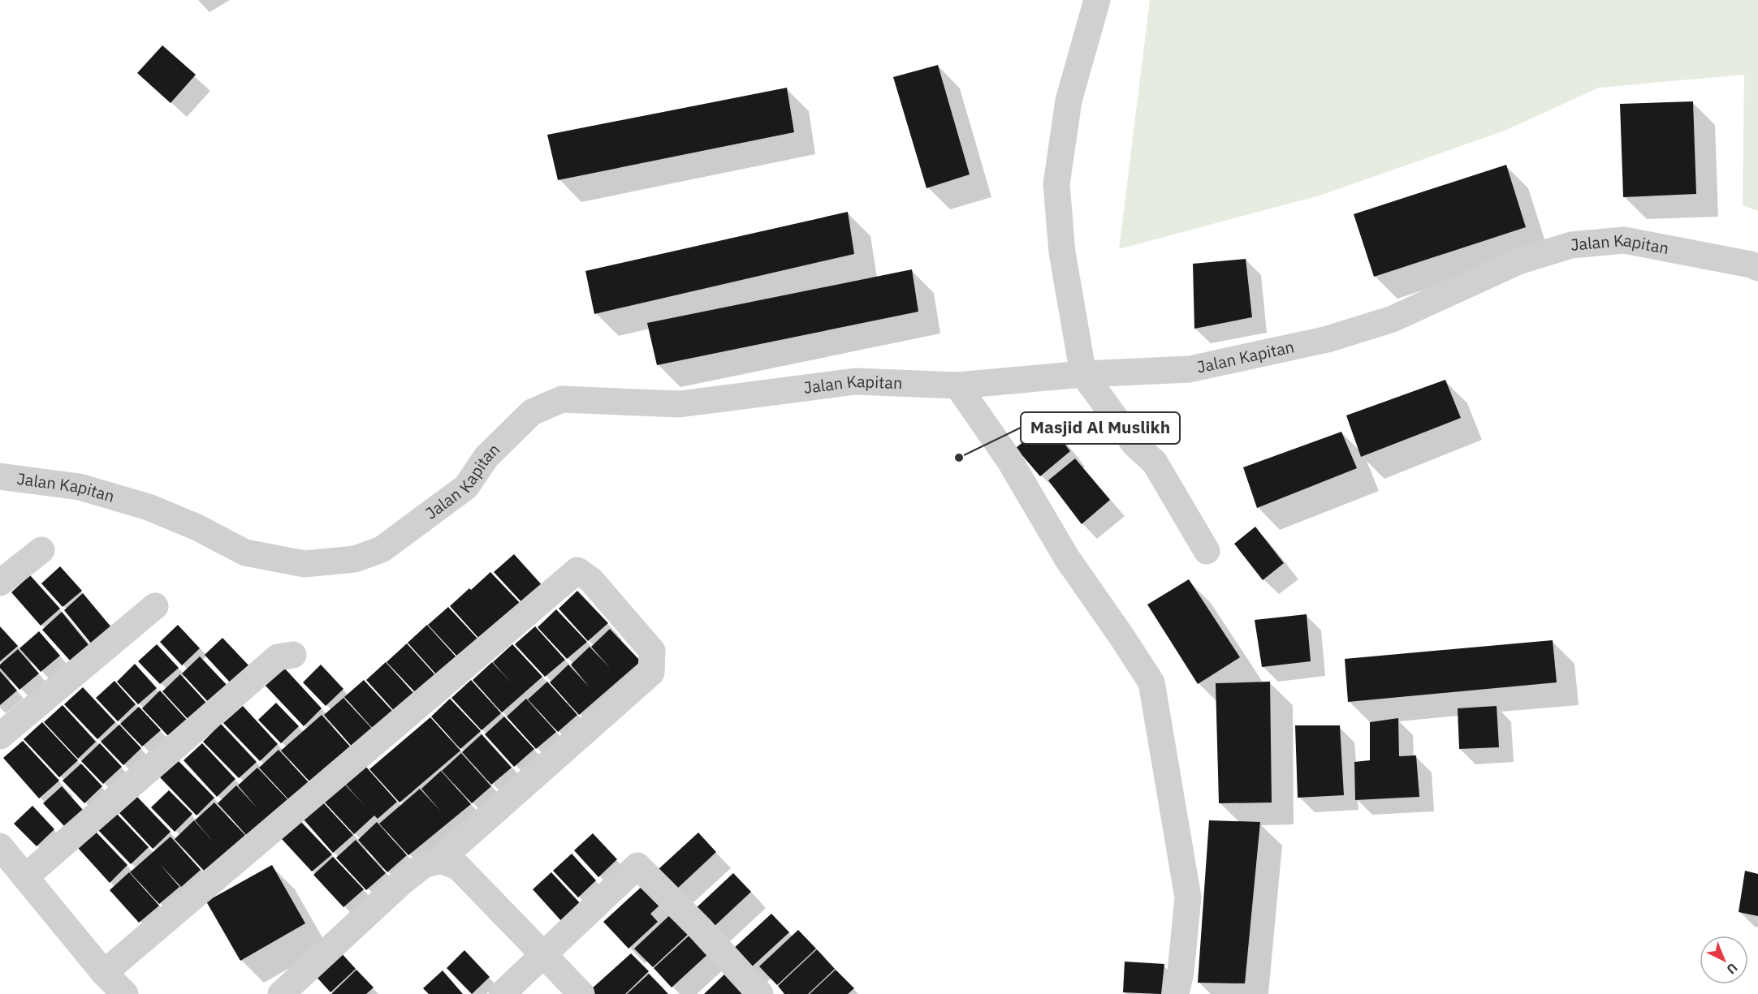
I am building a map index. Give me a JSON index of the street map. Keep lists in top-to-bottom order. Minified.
{"streets":{"street":["Jalan Kapitan"]},"places":["Masjid Al Muslikh"],"north":"bottom right"}
